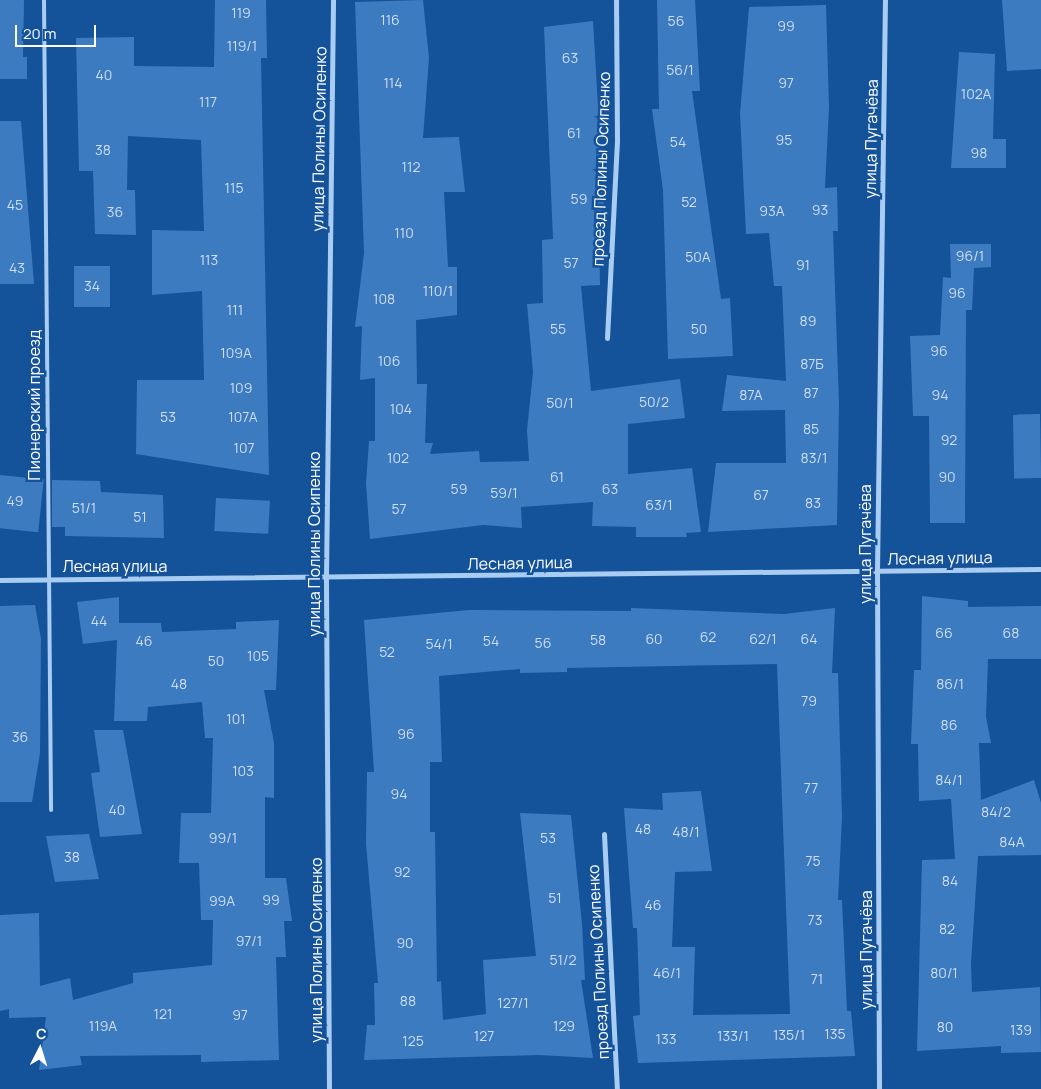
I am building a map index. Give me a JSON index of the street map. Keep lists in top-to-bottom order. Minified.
{"streets":{"street":["улица Полины Осипенко","улица Пугачёва","проезд Полины Осипенко","Лесная улица"],"lane":["Пионерский проезд"]},"crossings":[["улица Полины Осипенко","Лесная улица"],["улица Пугачёва","Лесная улица"],["Пионерский проезд","Лесная улица"]],"house_numbers":["119","116","56","99","119/1","63","56/1","40","114","97","102А","117","61","95","54","38","98","112","115","59","52","45","93","93А","36","110","96/1","50А","113","57","91","43","34","110/1","96","108","111","89","55","50","96","109А","106","87Б","109","87","87А","94","50/2","50/1","104","53","107А","85","92","107","102","83/1","61","90","59","63","59/1","67","49","83","63/1","51/1","57","51","44","66","68","62","60","62/1","64","58","46","54","56","54/1","52","105","50","48","86/1","79","101","86","96","36","103","84/1","77","94","40","84/2","48","48/1","99/1","53","84А","38","75","92","84","51","99","99А","46","73","82","97/1","90","51/2","46/1","80/1","71","88","127/1","121","97","119А","129","80","139","135","135/1","127","133/1","133","125"],"scale_bar":"20 m","north":"top"}
